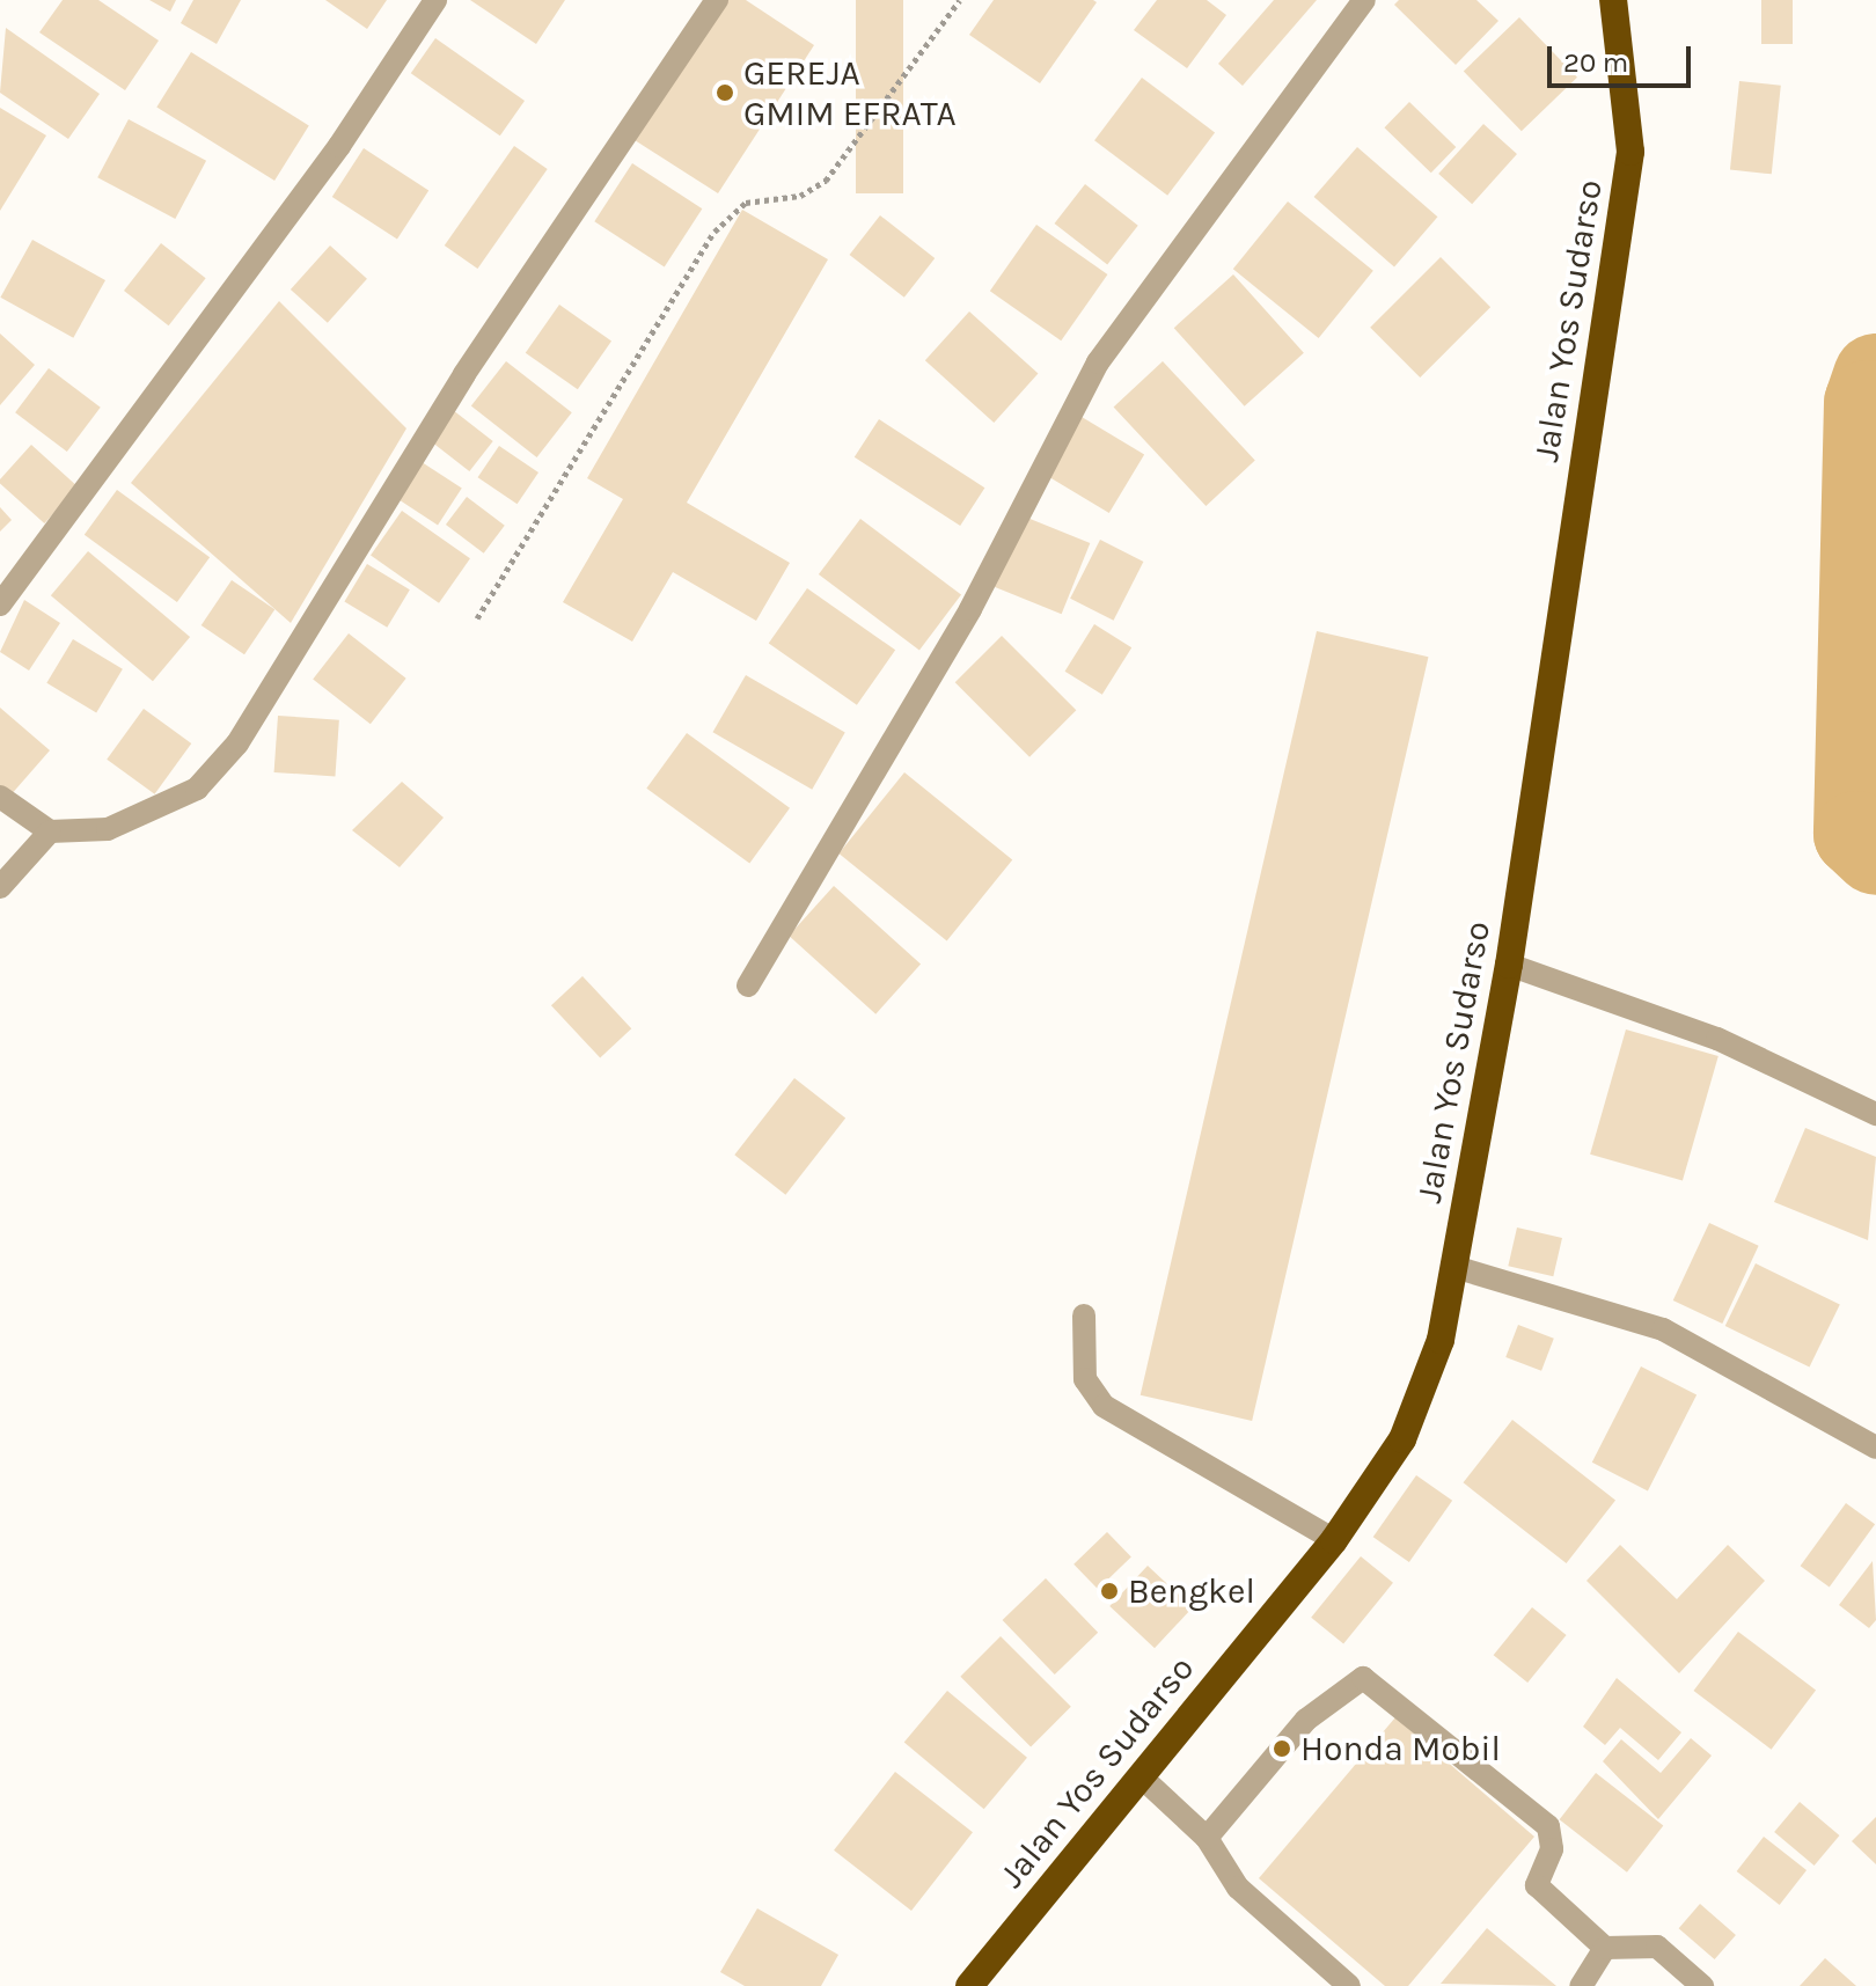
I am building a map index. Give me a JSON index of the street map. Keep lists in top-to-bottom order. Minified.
{"streets":{"highway":["Jalan Yos Sudarso"]},"places":["GEREJA GMIM EFRATA","Bengkel","Honda Mobil"],"scale_bar":"20 m"}
